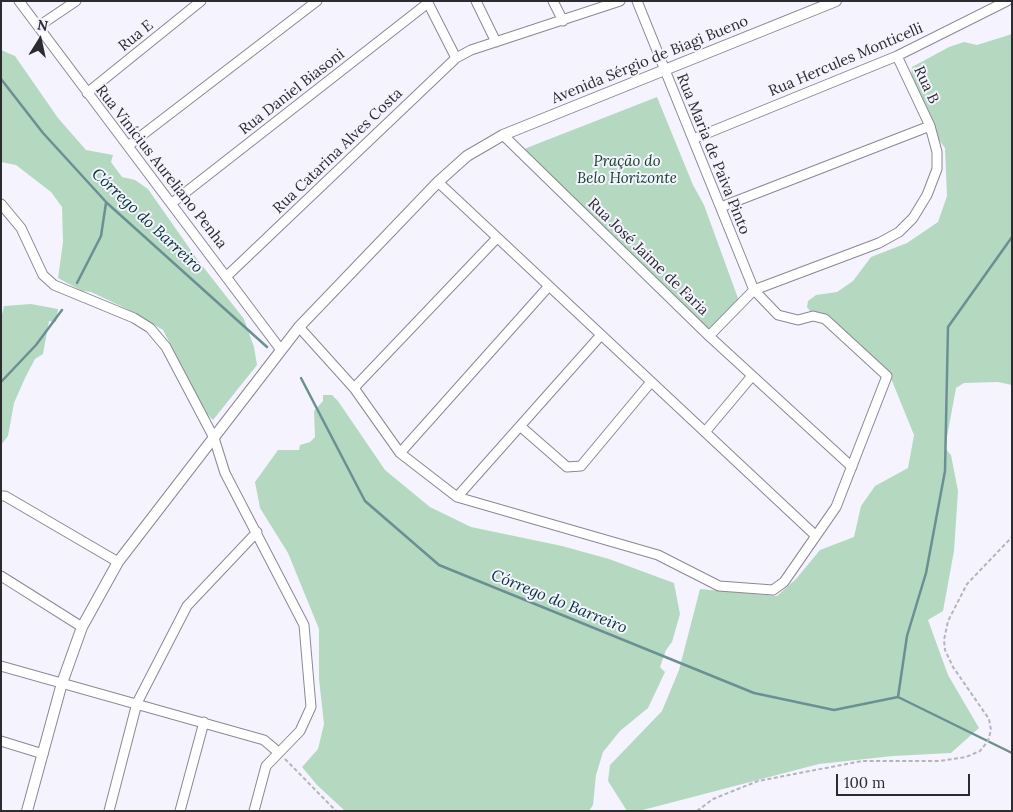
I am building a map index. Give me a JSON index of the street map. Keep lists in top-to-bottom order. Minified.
{"streets":{"street":["Rua E","Avenida Sérgio de Biagi Bueno","Rua Hercules Monticelli","Rua B","Rua Daniel Biasoni","Rua Catarina Alves Costa","Rua Maria de Paiva Pinto","Rua Vinícius Aureliano Penha","Rua José Jaime de Faria"]},"crossings":[["Rua E","Rua Vinícius Aureliano Penha"],["Avenida Sérgio de Biagi Bueno","Rua Maria de Paiva Pinto"],["Avenida Sérgio de Biagi Bueno","Rua Vinícius Aureliano Penha"],["Avenida Sérgio de Biagi Bueno","Rua José Jaime de Faria"],["Rua Hercules Monticelli","Rua B"],["Rua Hercules Monticelli","Rua Maria de Paiva Pinto"],["Rua B","Rua Maria de Paiva Pinto"],["Rua Daniel Biasoni","Rua Vinícius Aureliano Penha"],["Rua Catarina Alves Costa","Rua Vinícius Aureliano Penha"]],"water":["Córrego do Barreiro"],"parks":["Pração do Belo Horizonte"],"scale_bar":"100 m","north":"top"}
